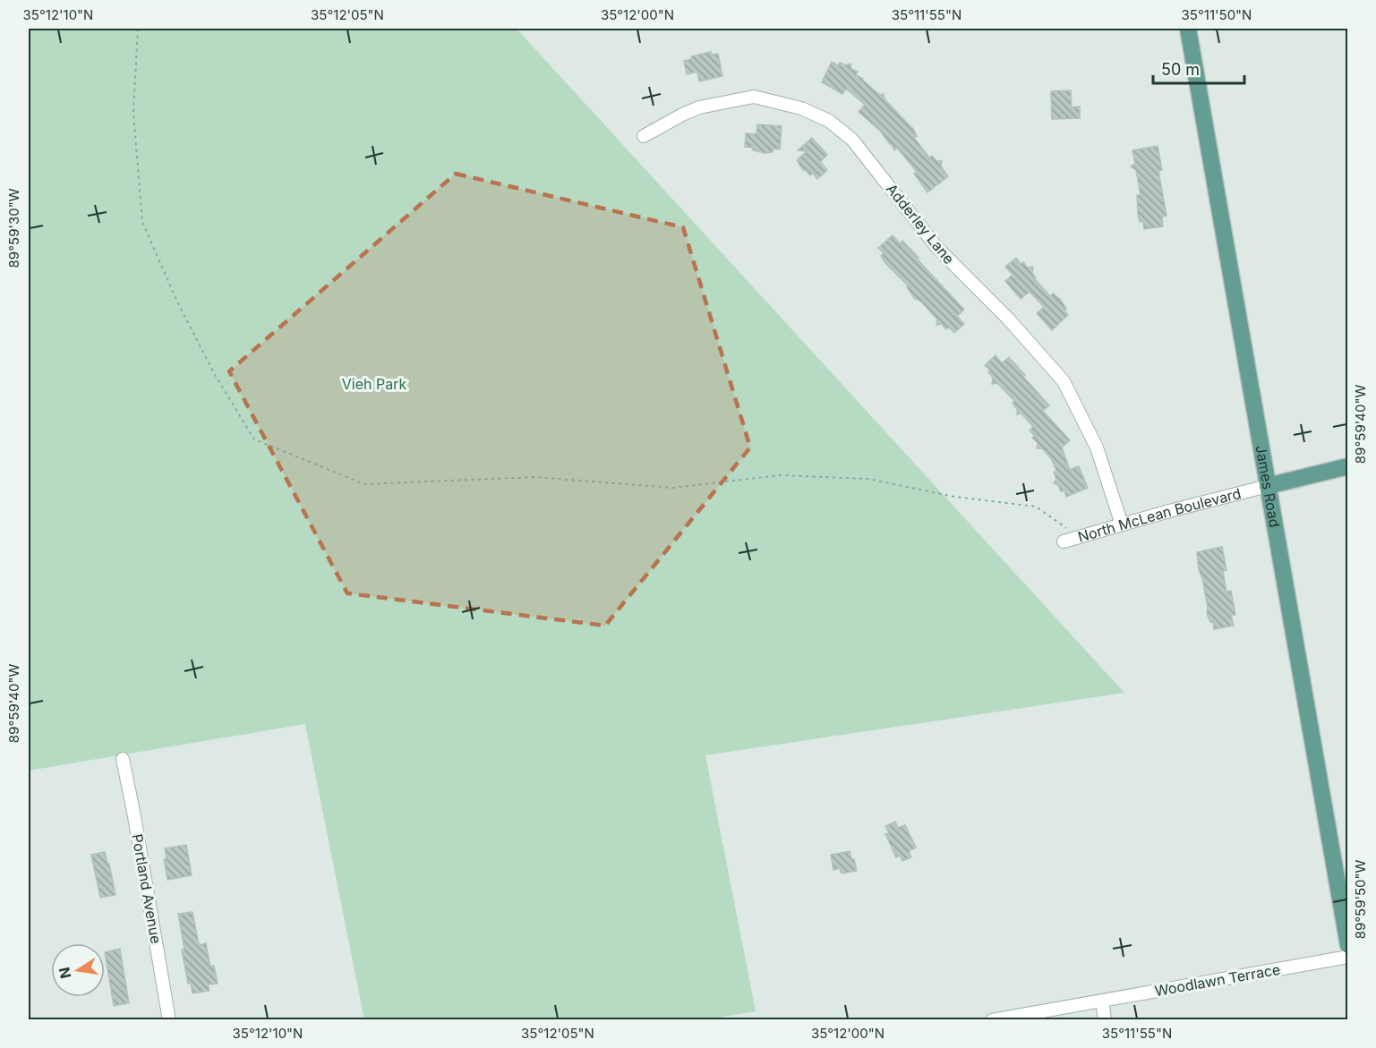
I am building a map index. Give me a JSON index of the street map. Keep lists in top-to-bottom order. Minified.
{"streets":{"main road":["James Road","North McLean Boulevard"],"street":["Adderley Lane","Portland Avenue","Woodlawn Terrace"]},"crossings":[["Adderley Lane","North McLean Boulevard"],["James Road","North McLean Boulevard"]],"parks":["Vieh Park"],"scale_bar":"50 m","north":"left","coordinates":["35°12'10\"N","35°12'05\"N","35°12'00\"N","35°11'55\"N","35°11'50\"N","89°59'30\"W","89°59'40\"W","89°59'50\"W"]}
